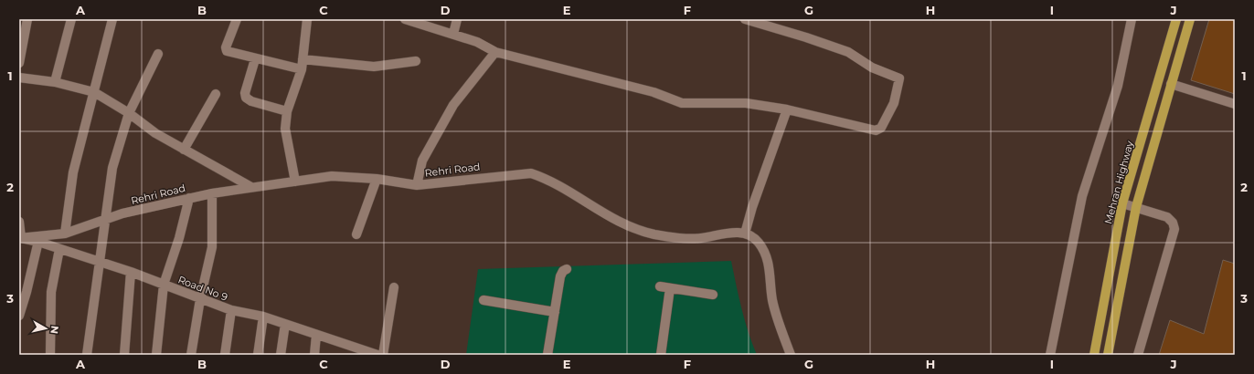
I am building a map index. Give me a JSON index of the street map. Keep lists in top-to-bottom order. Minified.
{"streets":{"main road":["Mehran Highway"],"street":["Rehri Road","Road No 9"]},"crossings":[["Rehri Road","Road No 9"]],"north":"right","grid":{"columns":["A","B","C","D","E","F","G","H","I","J"],"rows":["1","2","3"]}}
